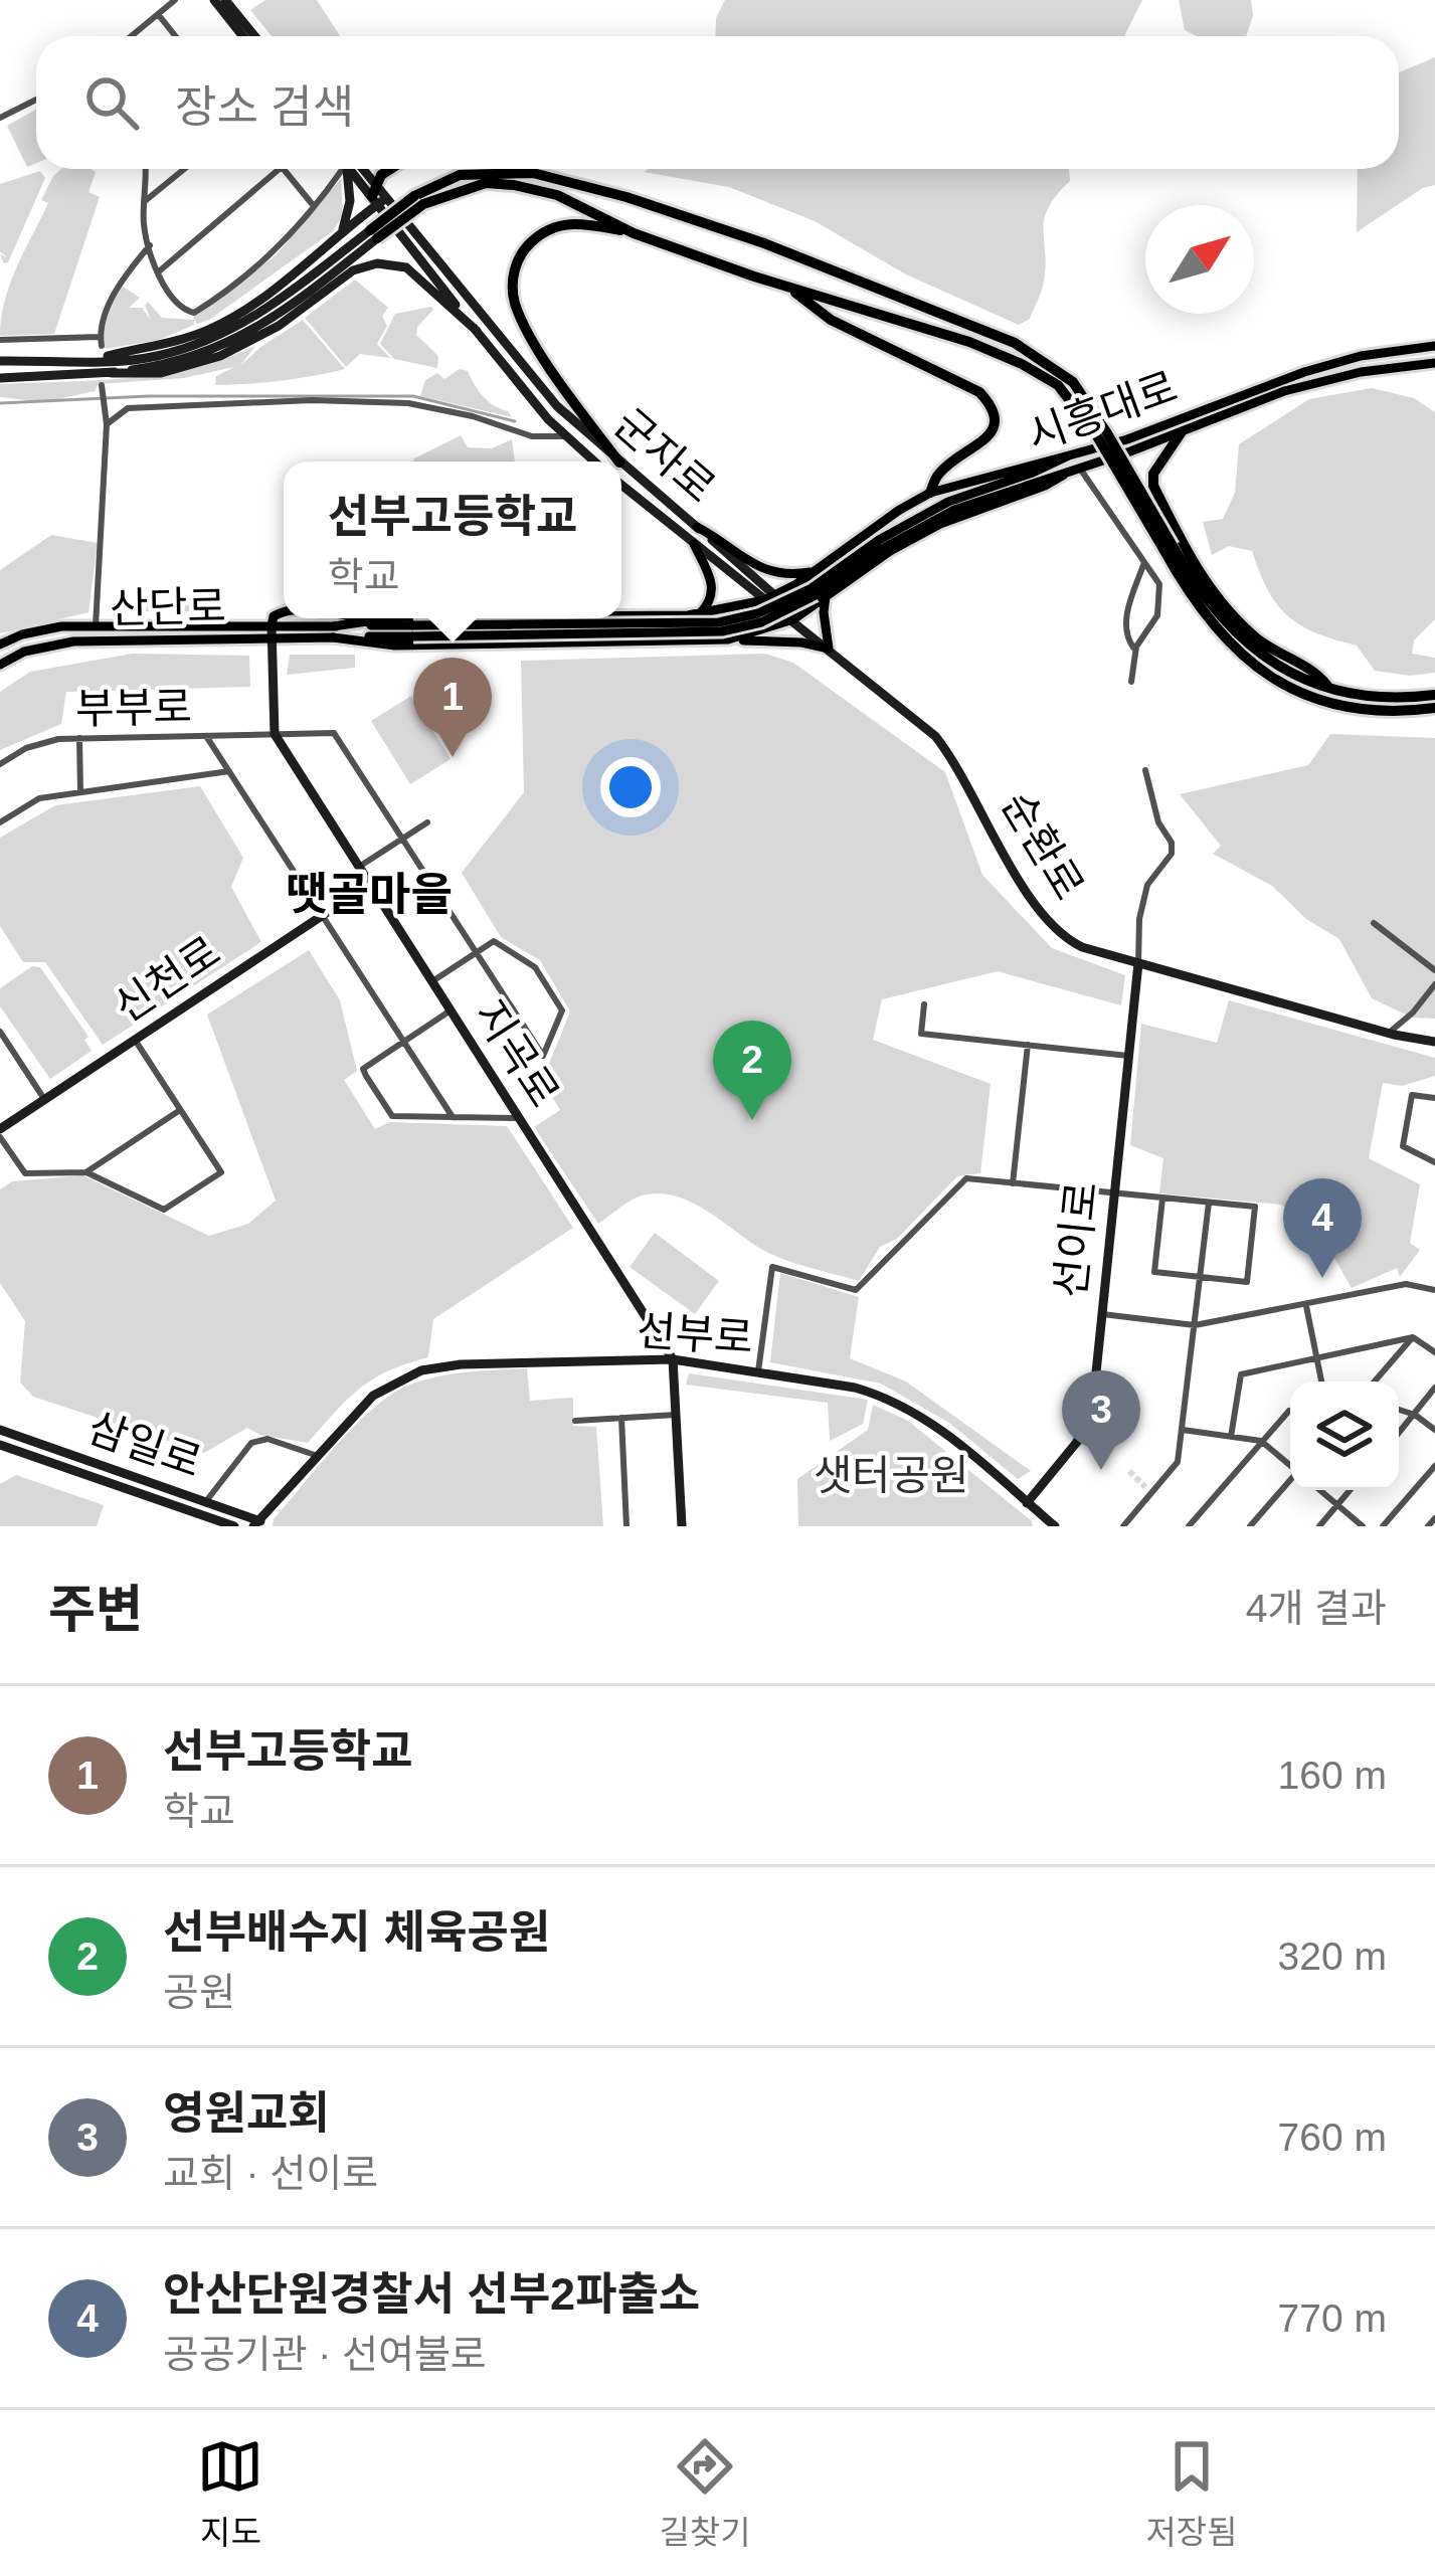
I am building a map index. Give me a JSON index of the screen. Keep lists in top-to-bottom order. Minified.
{"streets":{"main road":["시흥대로","군자로","산단로","순환로","신천로","지곡로","선이로","선부로","삼일로"],"street":["부부로"]},"crossings":[["시흥대로","산단로"],["군자로","순환로"],["부부로","지곡로"],["순환로","선이로"],["신천로","지곡로"],["지곡로","선부로"],["선이로","선부로"],["선부로","삼일로"]],"districts":["땟골마을"],"parks":["샛터공원"],"north":"top right","page":{"search":"장소 검색","popup":["선부고등학교","학교"],"pins":["1","2","4","3"],"heading":["주변","4개 결과"],"list":[{"mark":"1","name":"선부고등학교","note":"학교","value":"160 m"},{"mark":"2","name":"선부배수지 체육공원","note":"공원","value":"320 m"},{"mark":"3","name":"영원교회","note":"교회 · 선이로","value":"760 m"},{"mark":"4","name":"안산단원경찰서 선부2파출소","note":"공공기관 · 선여불로","value":"770 m"}],"nav":["지도","길찾기","저장됨"]}}
